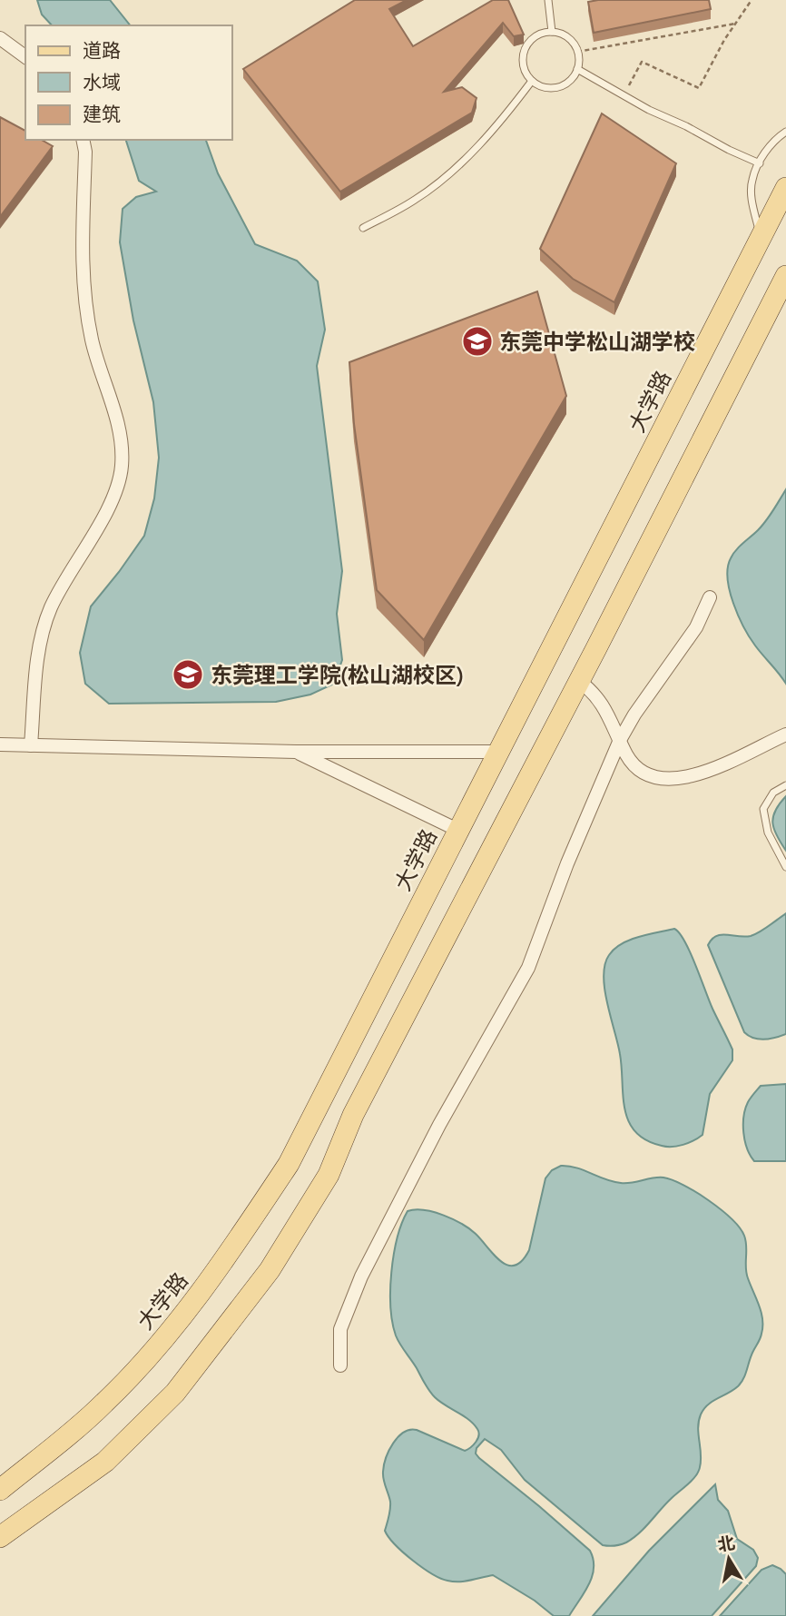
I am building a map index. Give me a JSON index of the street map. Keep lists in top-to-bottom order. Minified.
{"streets":{"main road":["大学路"]},"places":{"school or university":["东莞中学松山湖学校","东莞理工学院(松山湖校区)"]},"legend":["道路","水域","建筑"],"north":"top"}
